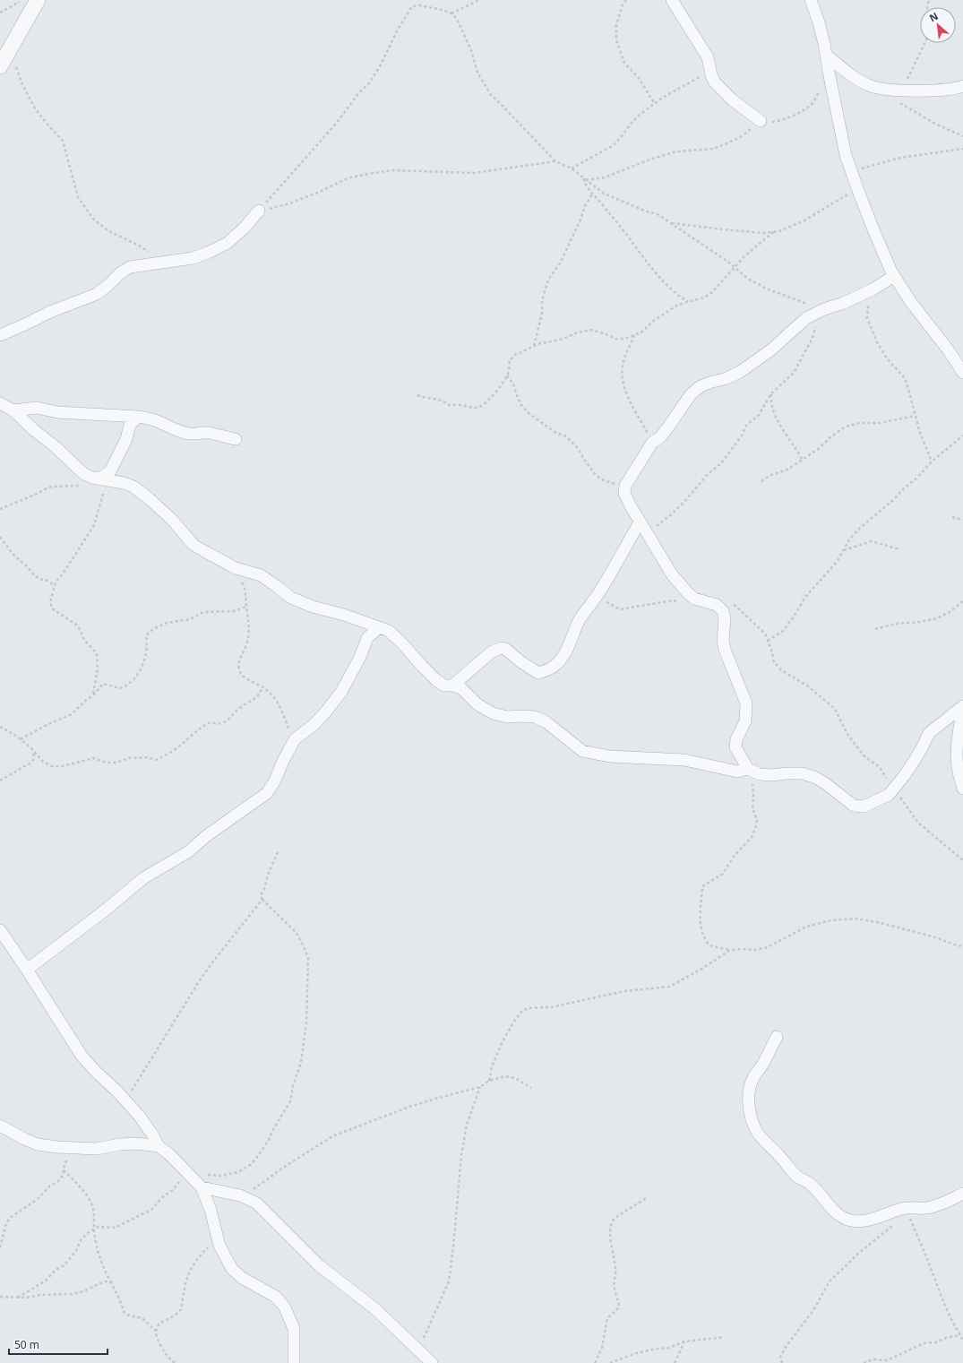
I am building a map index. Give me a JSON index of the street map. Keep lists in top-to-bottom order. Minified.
{"scale_bar":"50 m","north":"top left"}
